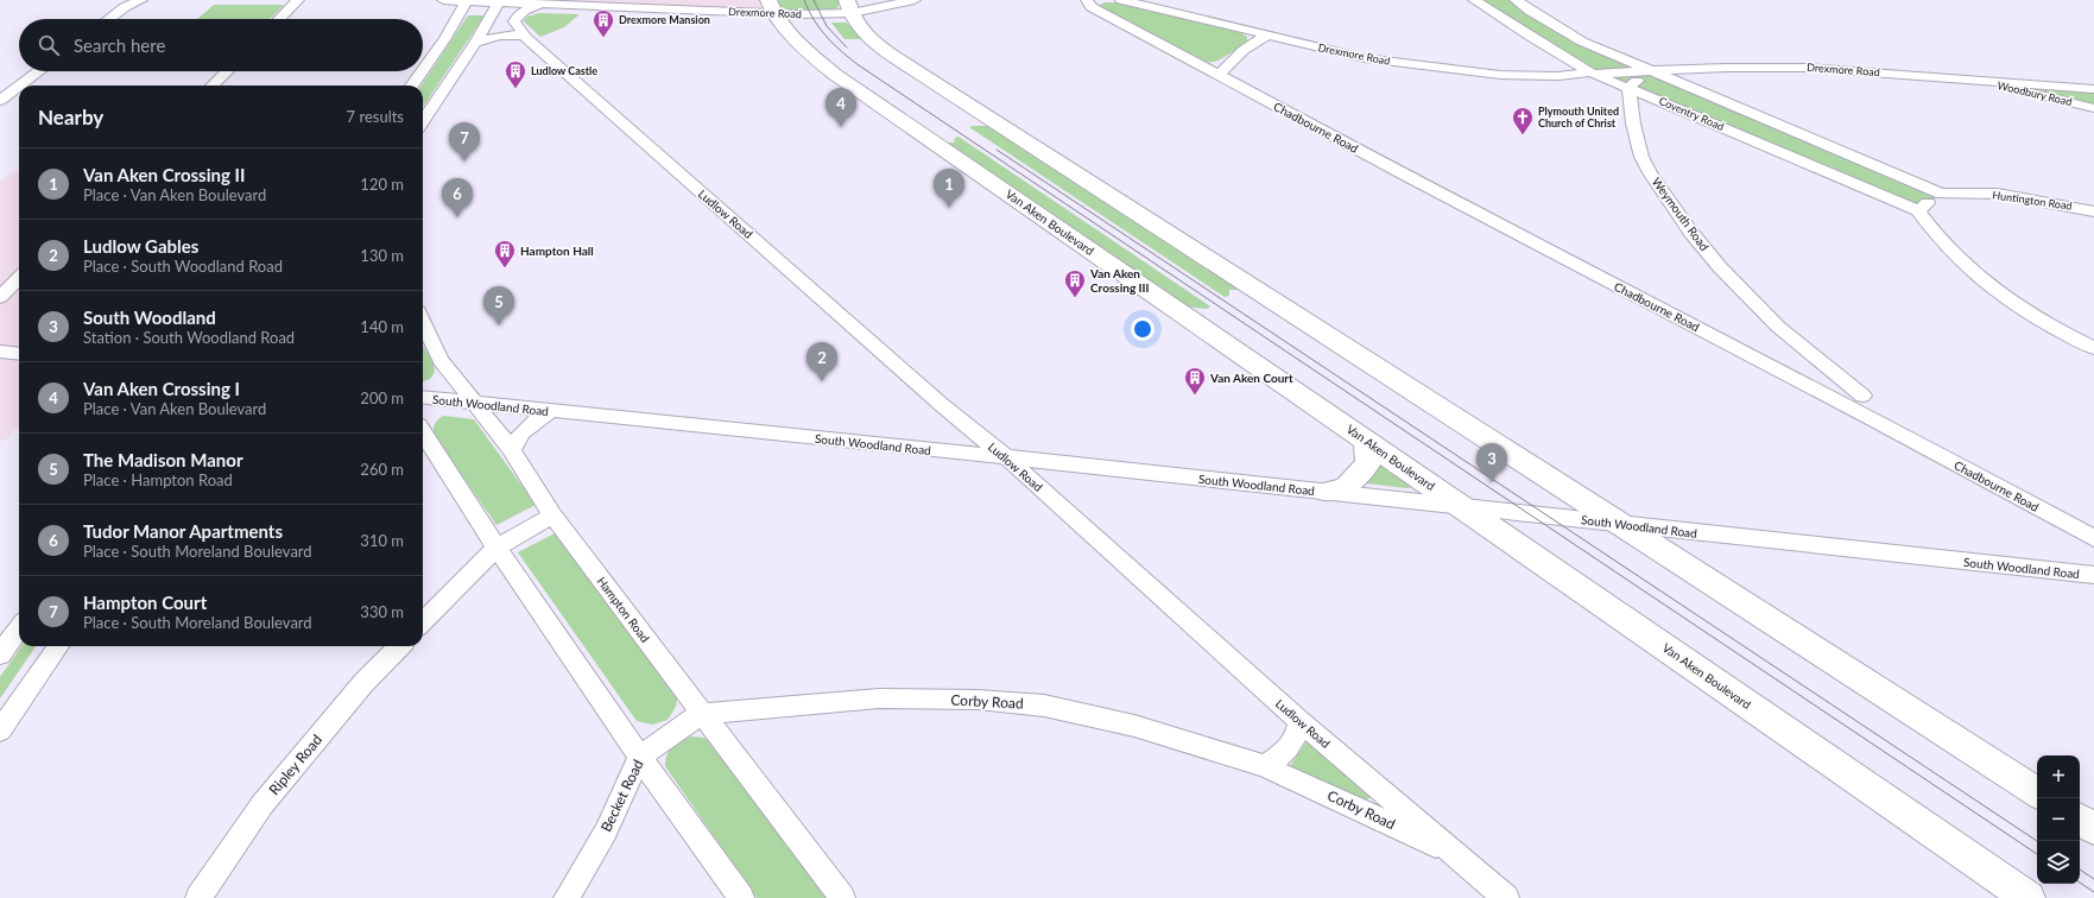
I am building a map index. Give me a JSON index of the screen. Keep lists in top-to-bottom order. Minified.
{"streets":{"main road":["Van Aken Boulevard"],"street":["Drexmore Road","Woodbury Road","Coventry Road","Chadbourne Road","Huntington Road","Ludlow Road","Weymouth Road","South Woodland Road","Hampton Road","Corby Road","Ripley Road","Becket Road"]},"crossings":[["Drexmore Road","Woodbury Road"],["Drexmore Road","Coventry Road"],["Drexmore Road","Ludlow Road"],["Drexmore Road","Van Aken Boulevard"],["Coventry Road","Huntington Road"],["Coventry Road","Weymouth Road"],["Ludlow Road","South Woodland Road"],["Ludlow Road","Corby Road"],["Van Aken Boulevard","South Woodland Road"],["South Woodland Road","Hampton Road"],["Hampton Road","Corby Road"],["Hampton Road","Becket Road"],["Corby Road","Becket Road"]],"places":{"building":["Drexmore Mansion","Ludlow Castle","Hampton Hall","Van Aken Crossing III","Van Aken Court"],"church":["Plymouth United Church of Christ"]},"page":{"search":"Search here","heading":["Nearby","7 results"],"pins":["4","7","1","6","5","2","3"],"list":[{"mark":"1","name":"Van Aken Crossing II","note":"Place · Van Aken Boulevard","value":"120 m"},{"mark":"2","name":"Ludlow Gables","note":"Place · South Woodland Road","value":"130 m"},{"mark":"3","name":"South Woodland","note":"Station · South Woodland Road","value":"140 m"},{"mark":"4","name":"Van Aken Crossing I","note":"Place · Van Aken Boulevard","value":"200 m"},{"mark":"5","name":"The Madison Manor","note":"Place · Hampton Road","value":"260 m"},{"mark":"6","name":"Tudor Manor Apartments","note":"Place · South Moreland Boulevard","value":"310 m"},{"mark":"7","name":"Hampton Court","note":"Place · South Moreland Boulevard","value":"330 m"}],"map_buttons":["+","−"]}}
